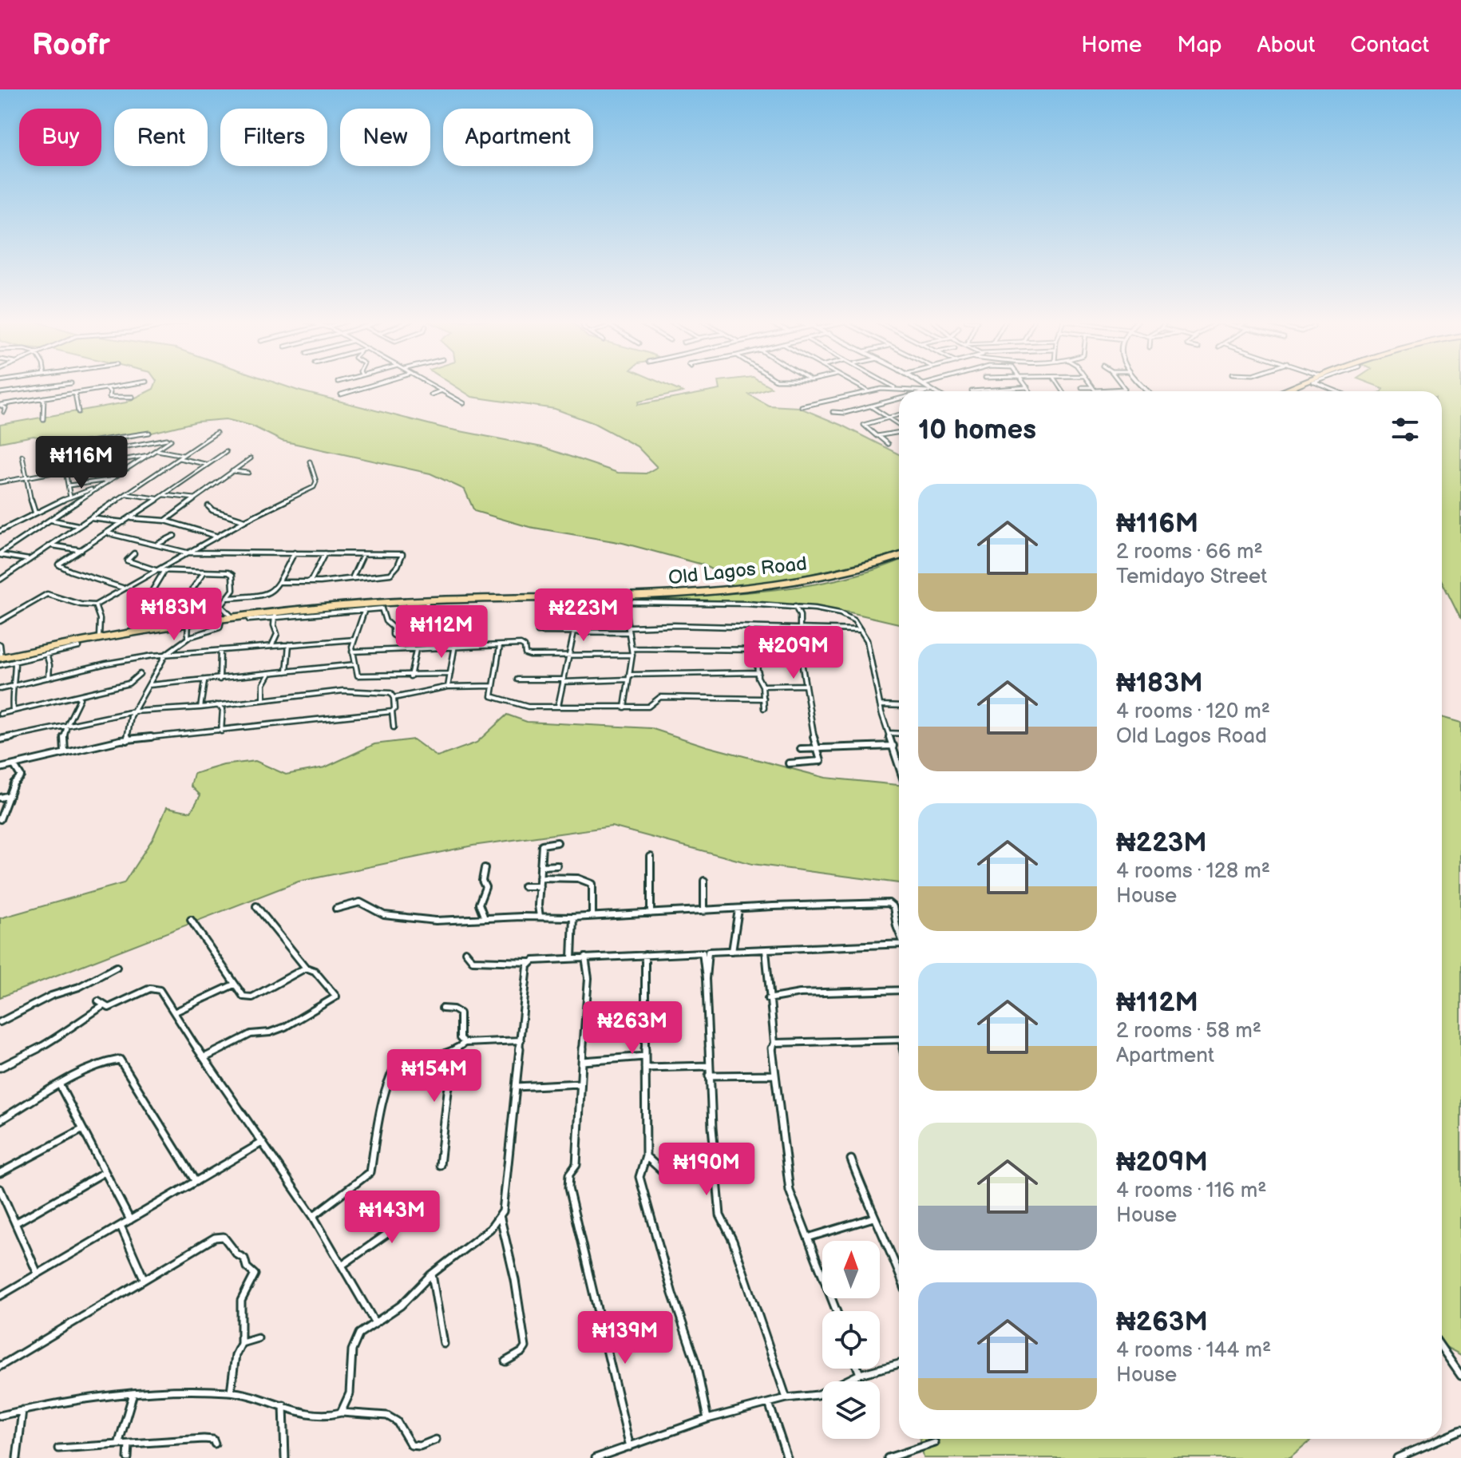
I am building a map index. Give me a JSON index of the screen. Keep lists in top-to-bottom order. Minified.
{"streets":{"main road":["Old Lagos Road"]},"north":"top","page":{"header":"Roofr","nav":["Home","Map","About","Contact"],"chip":["Buy","Rent","Filters","New","Apartment"],"heading":"10 homes","price":["₦116M","₦183M","₦223M","₦112M","₦209M","₦263M","₦154M","₦190M","₦143M","₦139M"],"list":[{"name":"₦116M","note":"2 rooms · 66 m² · Temidayo Street"},{"name":"₦183M","note":"4 rooms · 120 m² · Old Lagos Road"},{"name":"₦223M","note":"4 rooms · 128 m² · House"},{"name":"₦112M","note":"2 rooms · 58 m² · Apartment"},{"name":"₦209M","note":"4 rooms · 116 m² · House"},{"name":"₦263M","note":"4 rooms · 144 m² · House"}]}}
